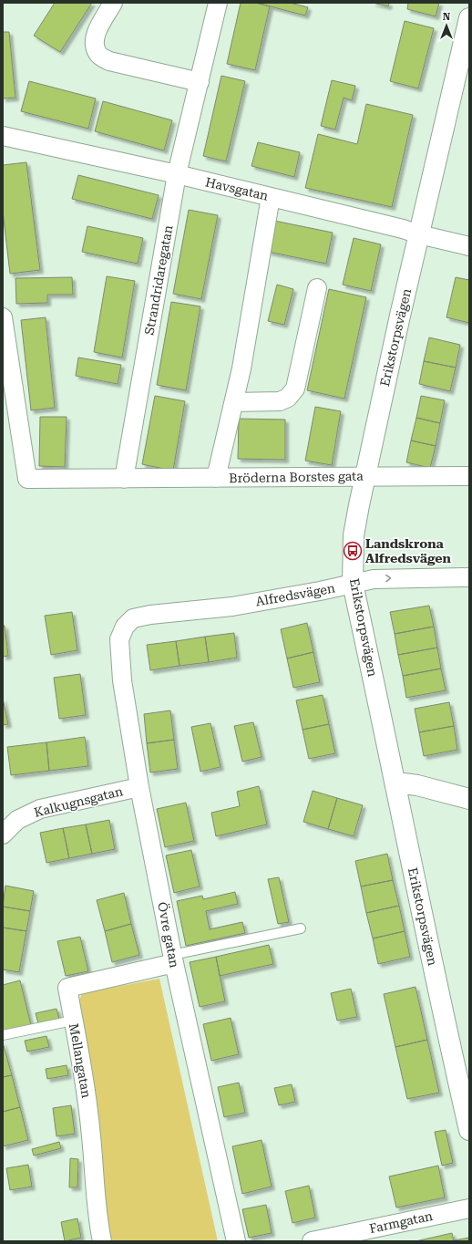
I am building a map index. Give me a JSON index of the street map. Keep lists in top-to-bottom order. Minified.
{"streets":{"street":["Havsgatan","Strandridaregatan","Erikstorpsvägen","Bröderna Borstes gata","Alfredsvägen","Kalkugnsgatan","Övre gatan","Mellangatan","Farmgatan"]},"crossings":[["Havsgatan","Strandridaregatan"],["Havsgatan","Erikstorpsvägen"],["Strandridaregatan","Bröderna Borstes gata"],["Erikstorpsvägen","Bröderna Borstes gata"],["Erikstorpsvägen","Alfredsvägen"],["Alfredsvägen","Övre gatan"],["Kalkugnsgatan","Övre gatan"],["Övre gatan","Mellangatan"]],"places":{"bus stop":["Landskrona Alfredsvägen"]},"north":"top"}
